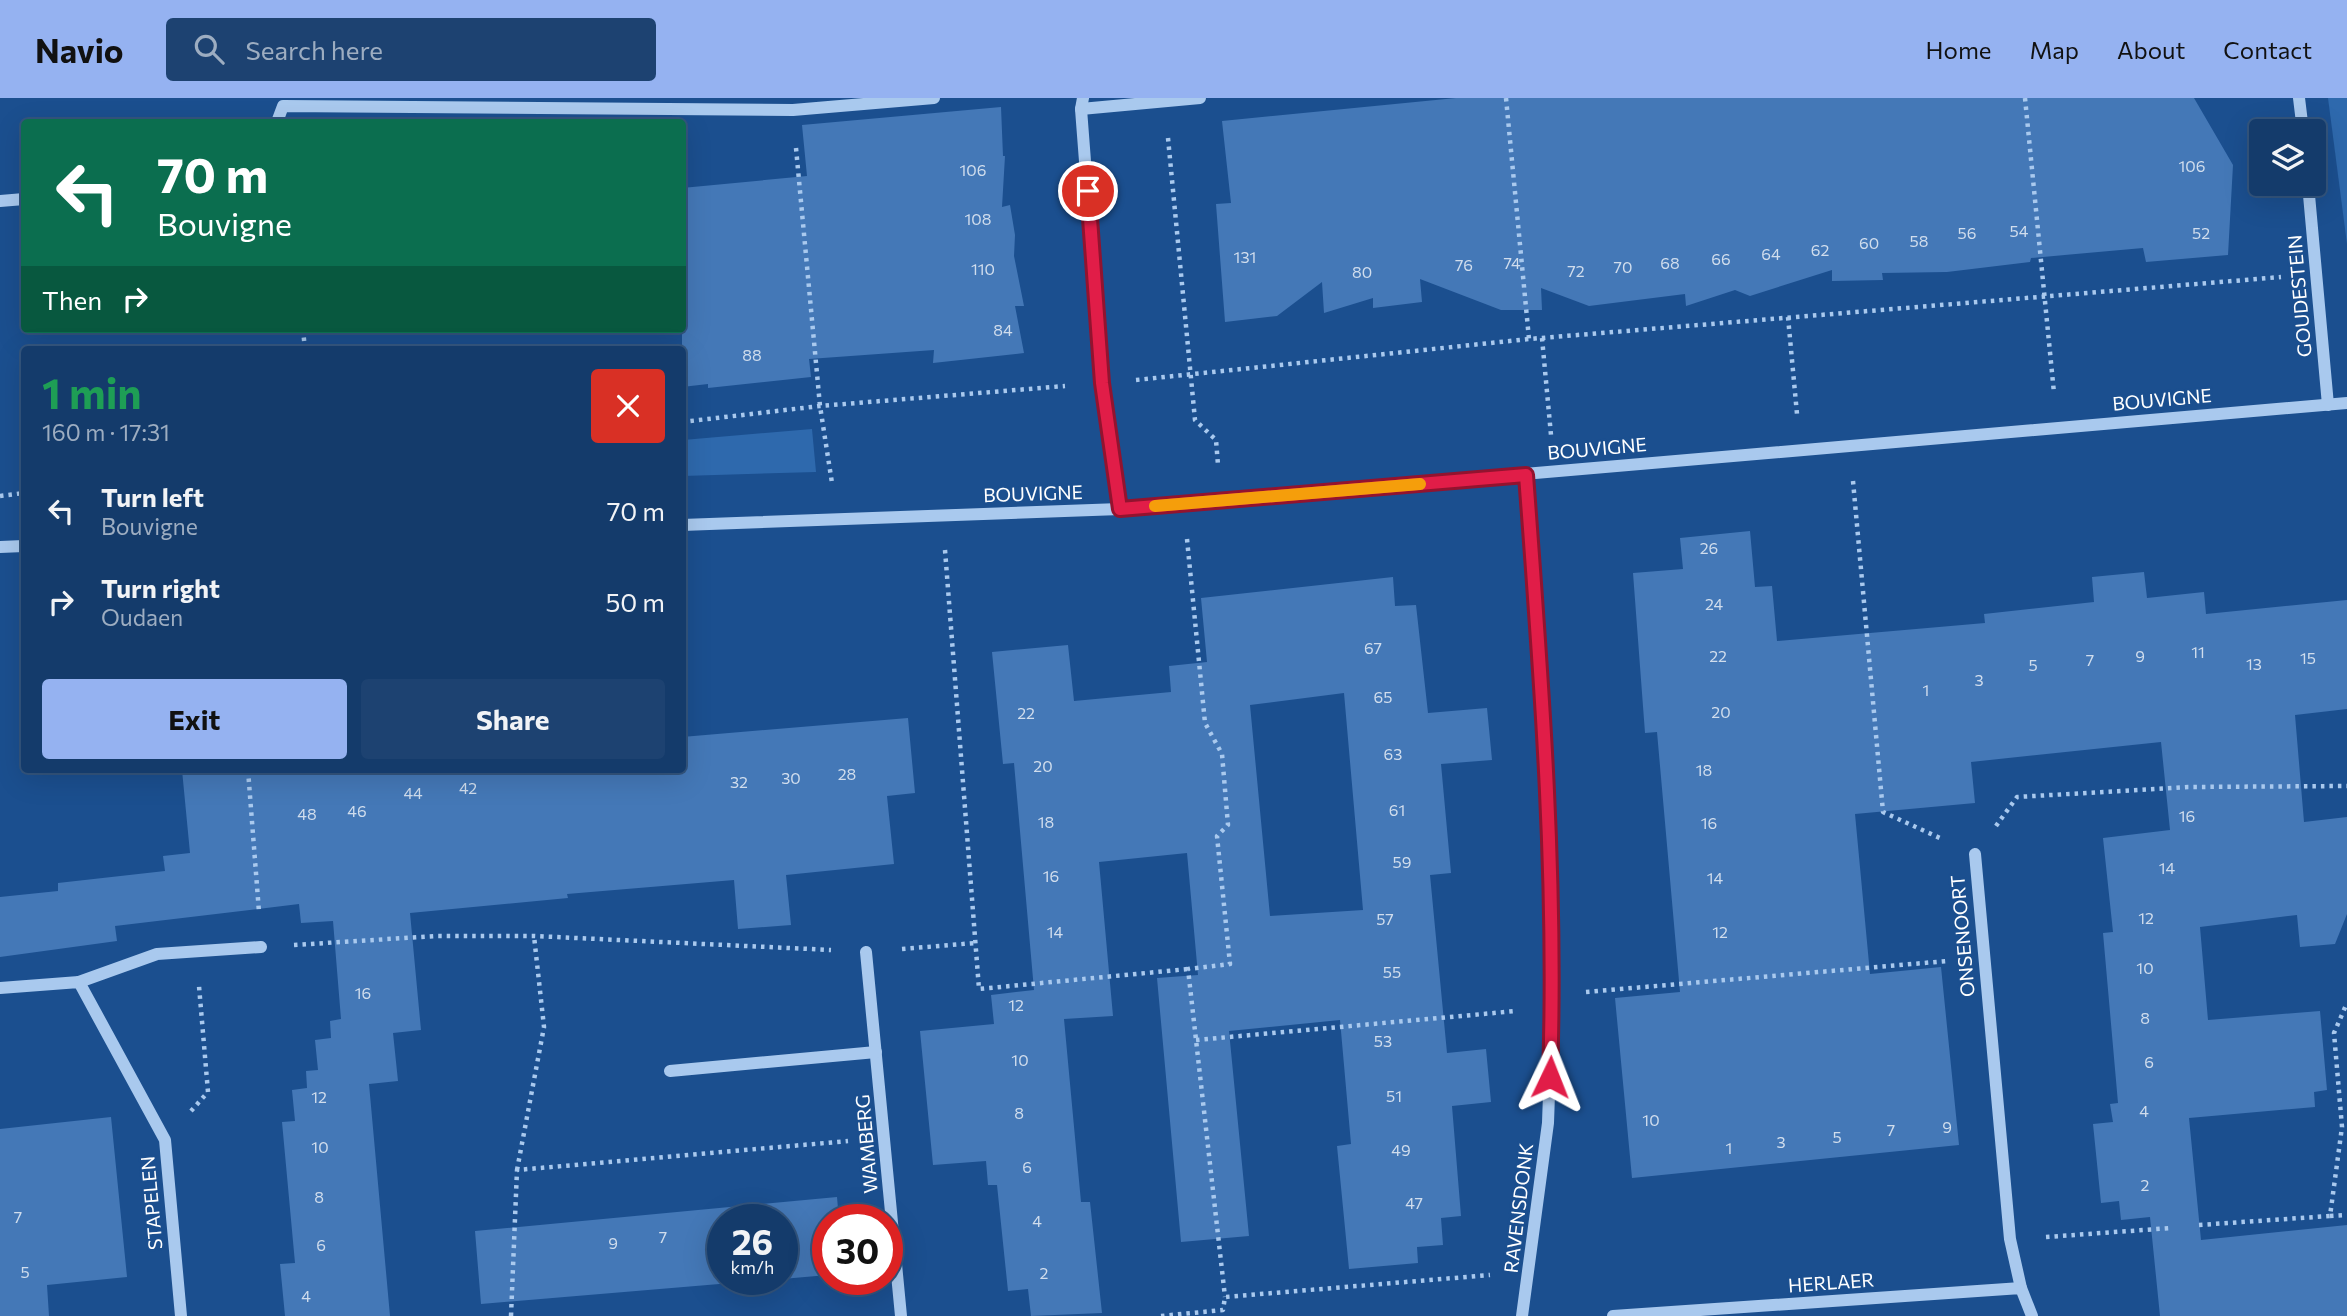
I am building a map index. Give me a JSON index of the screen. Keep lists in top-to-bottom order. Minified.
{"streets":{"street":["GOUDESTEIN","BOUVIGNE","ONSENOORT","WAMBERG","STAPELEN","RAVENSDONK","HERLAER"]},"crossings":[["GOUDESTEIN","BOUVIGNE"],["BOUVIGNE","RAVENSDONK"],["ONSENOORT","HERLAER"]],"house_numbers":["106","106","108","54","56","52","58","60","62","64","131","66","74","68","76","70","110","72","80","84","88","26","24","67","11","22","9","15","7","13","5","3","1","65","20","22","63","20","18","28","30","32","42","44","61","46","48","16","18","16","59","14","16","14","12","57","14","12","10","55","16","12","8","53","10","6","51","12","4","8","10","9","7","5","3","10","1","49","6","2","8","47","7","4","7","9","6","5","2","4"],"page":{"header":"Navio","search":"Search here","nav":["Home","Map","About","Contact"],"turn":["70 m","Bouvigne"],"then":"Then","heading":["1 min","160 m · 17:31"],"list":[{"name":"Turn left","note":"Bouvigne","value":"70 m"},{"name":"Turn right","note":"Oudaen","value":"50 m"}],"buttons":["Exit","Share"],"speed":"26 km/h","limit":"30"}}
